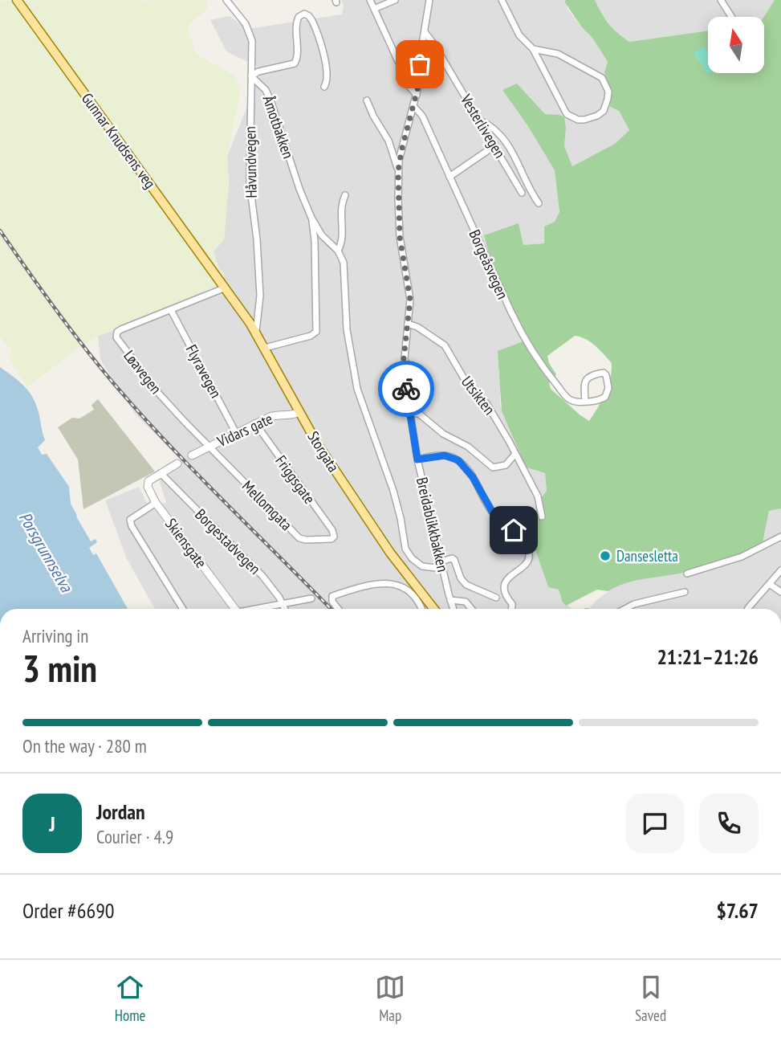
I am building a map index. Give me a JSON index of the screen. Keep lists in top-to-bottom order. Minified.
{"streets":{"main road":["Gunnar Knudsens veg","Storgata"],"street":["Vesterlivegen","Åmotbakken","Håvundvegen","Borgeåsvegen","Flyravegen","Løavegen","Utsikten","Vidars gate","Friggsgate","Mellomgata","Breidablikkbakken","Borgestadvegen","Skiensgate"]},"crossings":[["Vesterlivegen","Breidablikkbakken"],["Åmotbakken","Håvundvegen"],["Åmotbakken","Breidablikkbakken"],["Gunnar Knudsens veg","Løavegen"],["Gunnar Knudsens veg","Storgata"],["Håvundvegen","Storgata"],["Borgeåsvegen","Breidablikkbakken"],["Flyravegen","Løavegen"],["Flyravegen","Vidars gate"],["Løavegen","Vidars gate"],["Løavegen","Storgata"],["Løavegen","Mellomgata"],["Utsikten","Breidablikkbakken"],["Vidars gate","Storgata"],["Vidars gate","Friggsgate"],["Vidars gate","Mellomgata"],["Friggsgate","Mellomgata"],["Borgestadvegen","Skiensgate"]],"water":["Porsgrunnselva"],"places":["Dansesletta"],"north":"top","page":{"heading":["3 min","Arriving in","21:21–21:26"],"panel":["Jordan","Courier · 4.9","Order #6690","$7.67"],"bar":"On the way · 280 m","round":"J","tabs":["Home","Map","Saved"]}}
